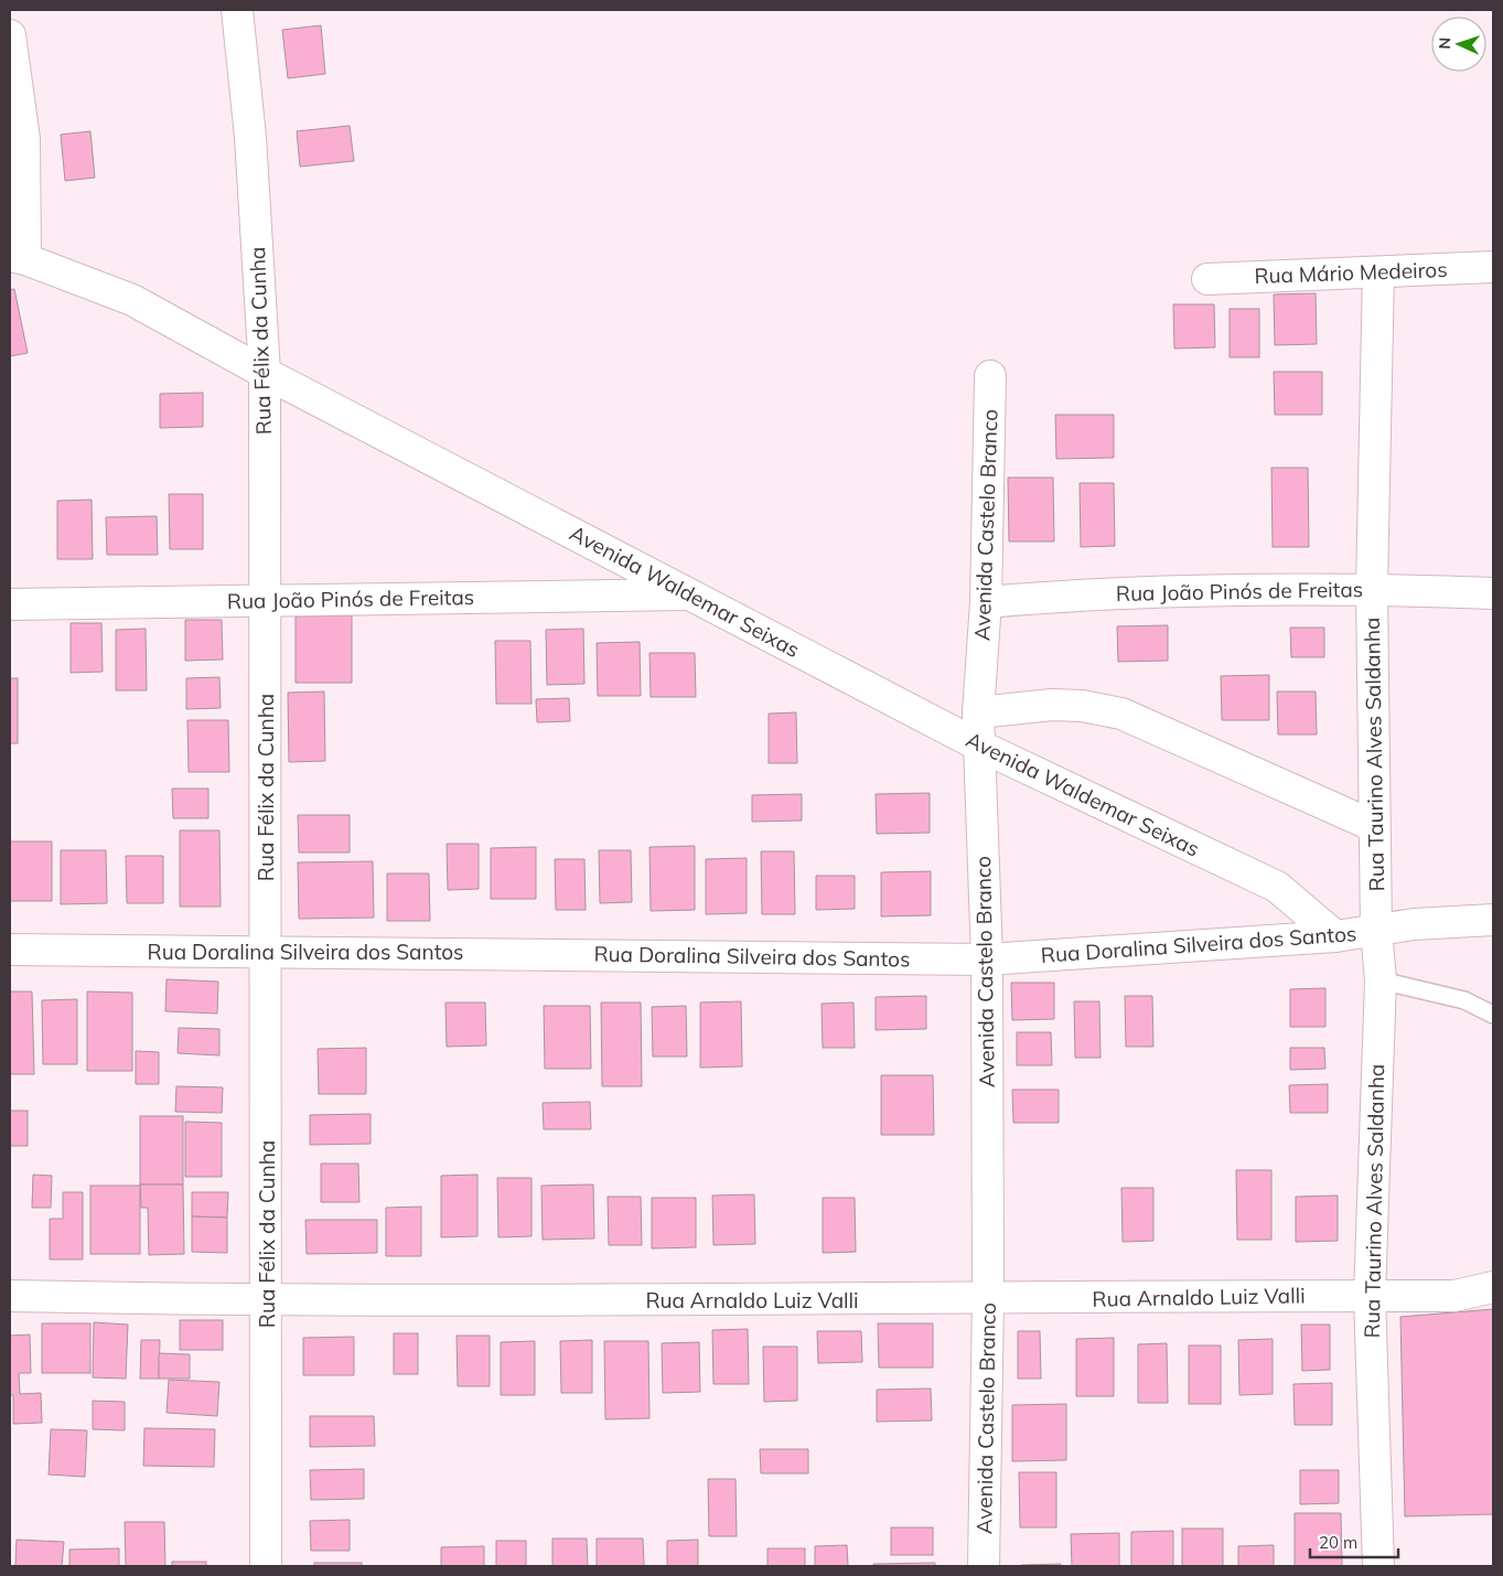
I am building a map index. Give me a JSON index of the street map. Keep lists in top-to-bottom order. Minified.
{"streets":{"street":["Rua Mário Medeiros","Rua Félix da Cunha","Avenida Castelo Branco","Avenida Waldemar Seixas","Rua João Pinós de Freitas","Rua Taurino Alves Saldanha","Rua Doralina Silveira dos Santos","Rua Arnaldo Luiz Valli"]},"crossings":[["Rua Mário Medeiros","Rua Taurino Alves Saldanha"],["Rua Félix da Cunha","Avenida Waldemar Seixas"],["Rua Félix da Cunha","Rua João Pinós de Freitas"],["Rua Félix da Cunha","Rua Doralina Silveira dos Santos"],["Rua Félix da Cunha","Rua Arnaldo Luiz Valli"],["Avenida Castelo Branco","Avenida Waldemar Seixas"],["Avenida Castelo Branco","Rua João Pinós de Freitas"],["Avenida Castelo Branco","Rua Doralina Silveira dos Santos"],["Avenida Castelo Branco","Rua Arnaldo Luiz Valli"],["Avenida Waldemar Seixas","Rua João Pinós de Freitas"],["Avenida Waldemar Seixas","Rua Doralina Silveira dos Santos"],["Rua João Pinós de Freitas","Rua Taurino Alves Saldanha"],["Rua Taurino Alves Saldanha","Rua Doralina Silveira dos Santos"],["Rua Taurino Alves Saldanha","Rua Arnaldo Luiz Valli"]],"scale_bar":"20 m","north":"left"}
